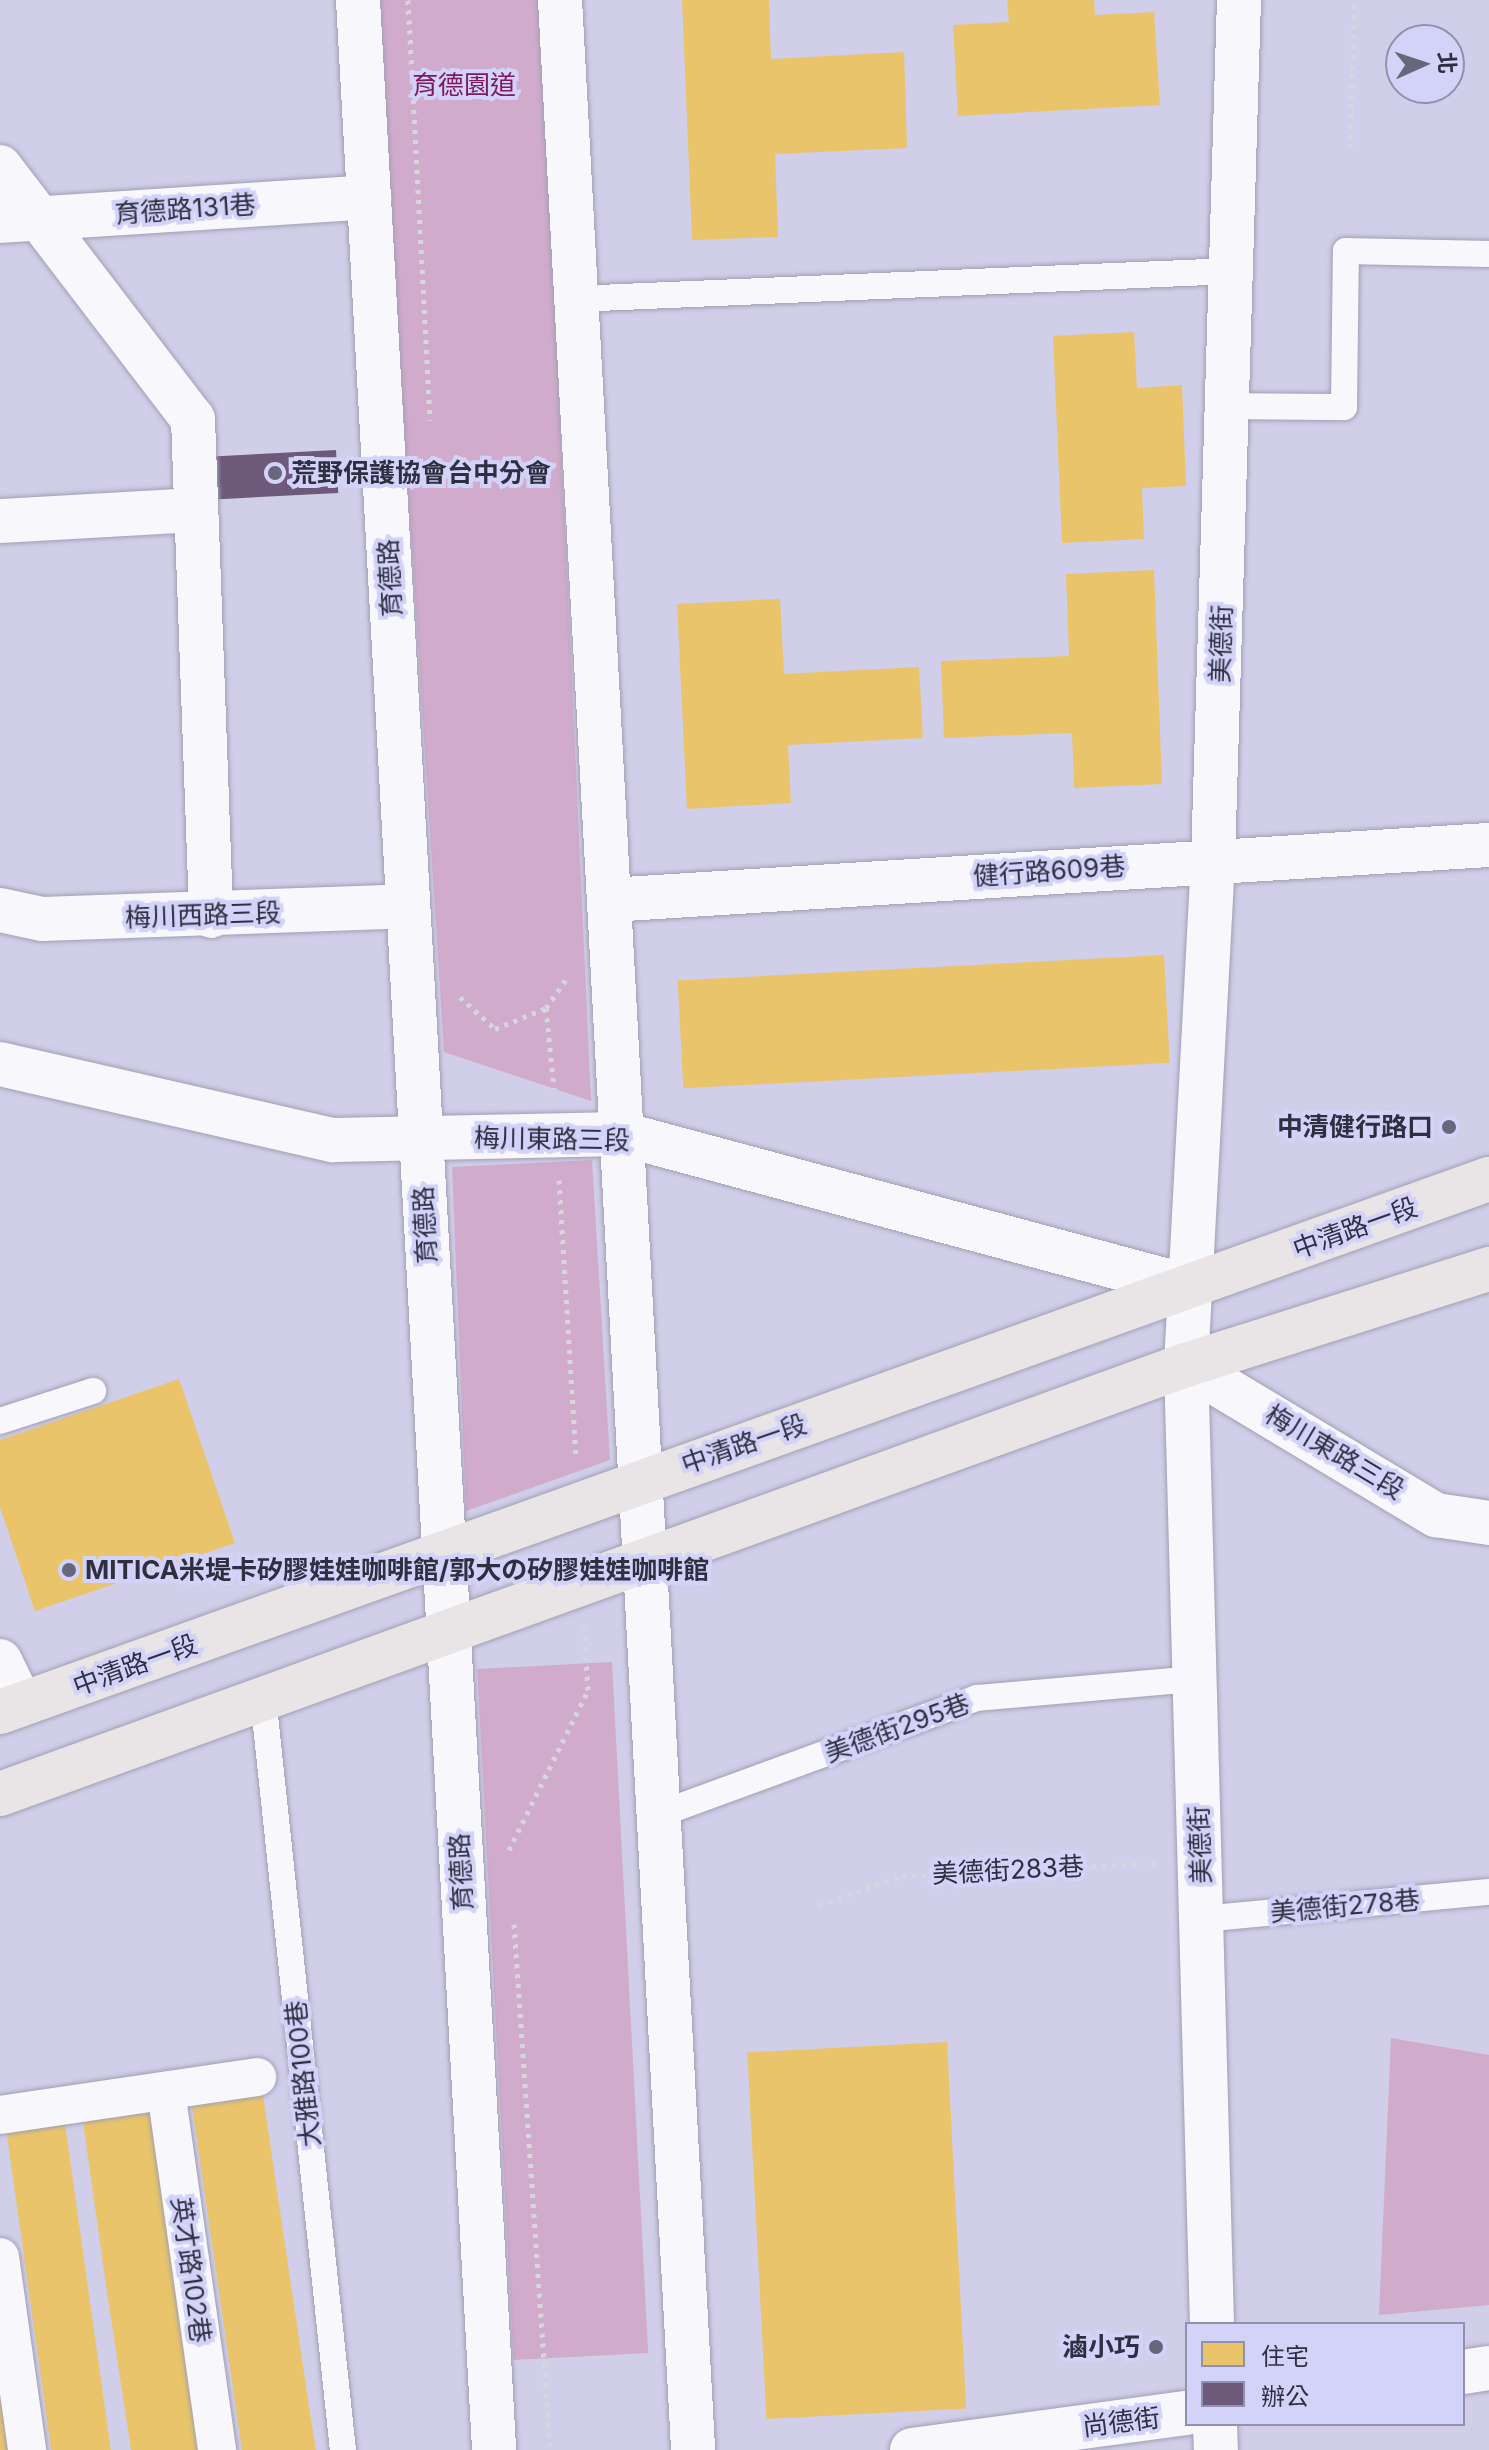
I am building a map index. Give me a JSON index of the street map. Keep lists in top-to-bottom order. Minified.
{"streets":{"main road":["中清路一段"],"street":["育德路131巷","育德路","美德街","健行路609巷","梅川西路三段","梅川東路三段","英才路102巷","尚德街"],"lane":["美德街295巷","美德街278巷","大雅路100巷"],"path":["美德街283巷"]},"crossings":[["育德路131巷","育德路"],["育德路","梅川西路三段"],["育德路","梅川東路三段"],["育德路","中清路一段"],["美德街","健行路609巷"],["美德街","梅川東路三段"],["美德街","中清路一段"],["美德街","美德街295巷"],["美德街","美德街283巷"],["美德街","美德街278巷"],["梅川東路三段","中清路一段"]],"parks":["育德園道"],"places":["荒野保護協會台中分會","中清健行路口","MITICA米堤卡矽膠娃娃咖啡館/郭大の矽膠娃娃咖啡館","滷小巧"],"legend":["住宅","辦公"],"north":"right"}
